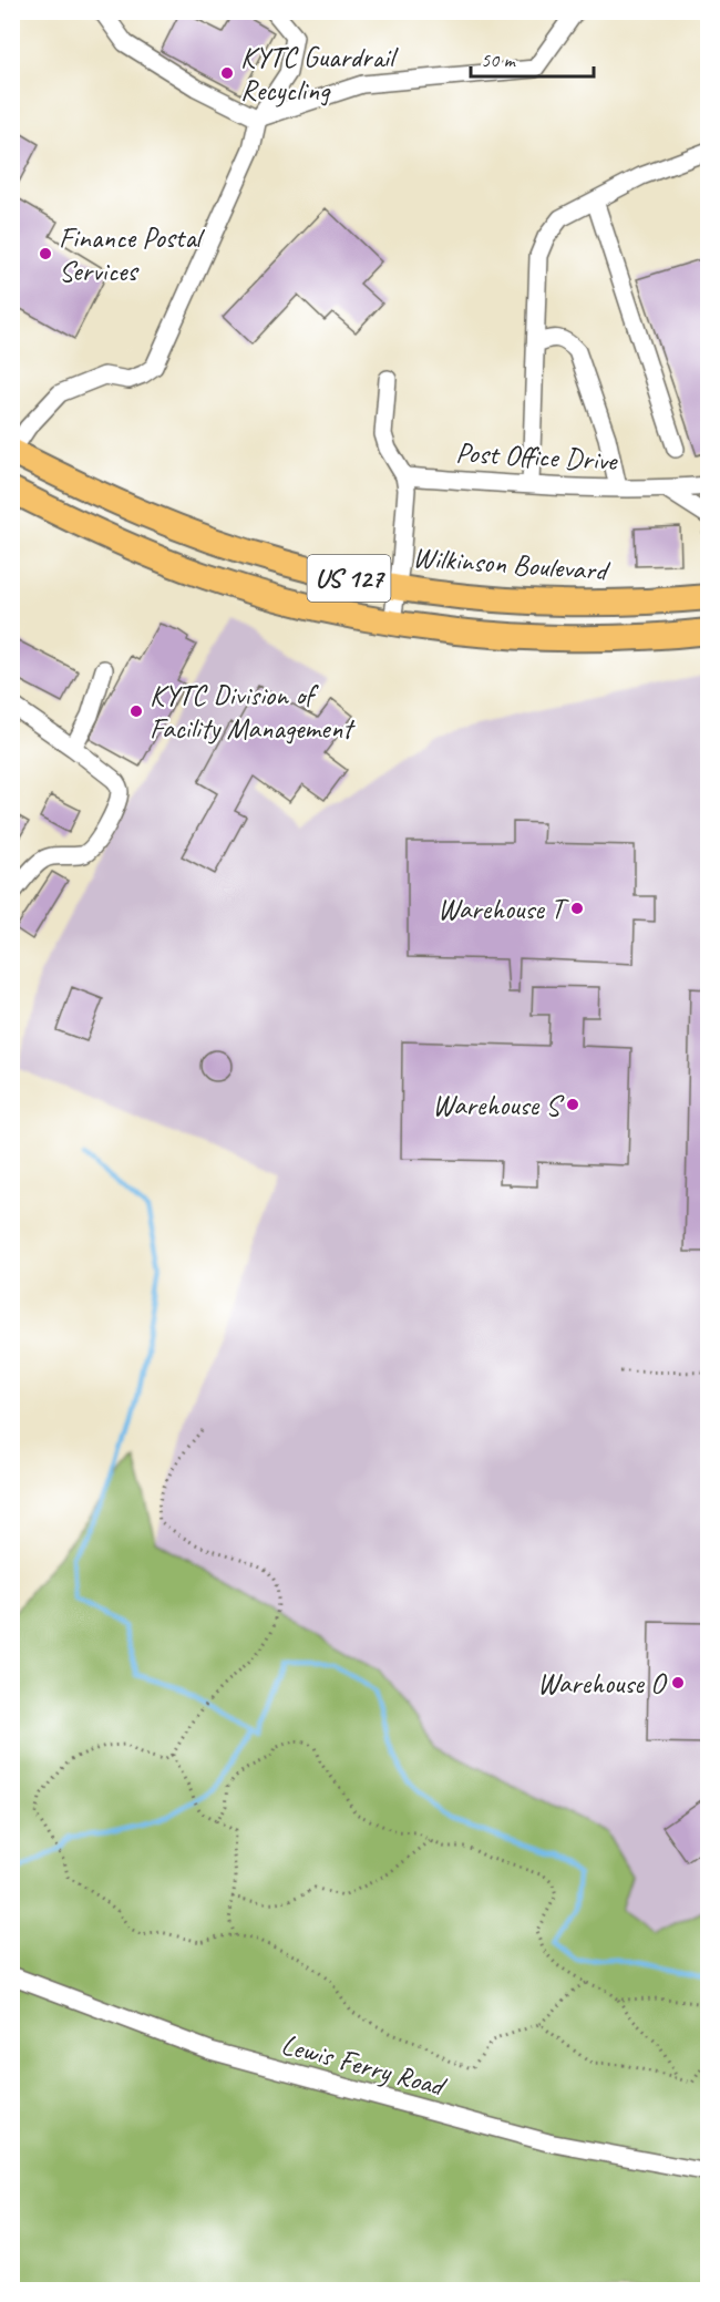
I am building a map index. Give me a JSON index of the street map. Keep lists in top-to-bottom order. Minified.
{"streets":{"highway":["Wilkinson Boulevard","US 127"],"street":["Post Office Drive","Lewis Ferry Road"]},"places":["KYTC Guardrail Recycling","Finance Postal Services","KYTC Division of Facility Management","Warehouse T","Warehouse S","Warehouse O"],"scale_bar":"50 m"}
